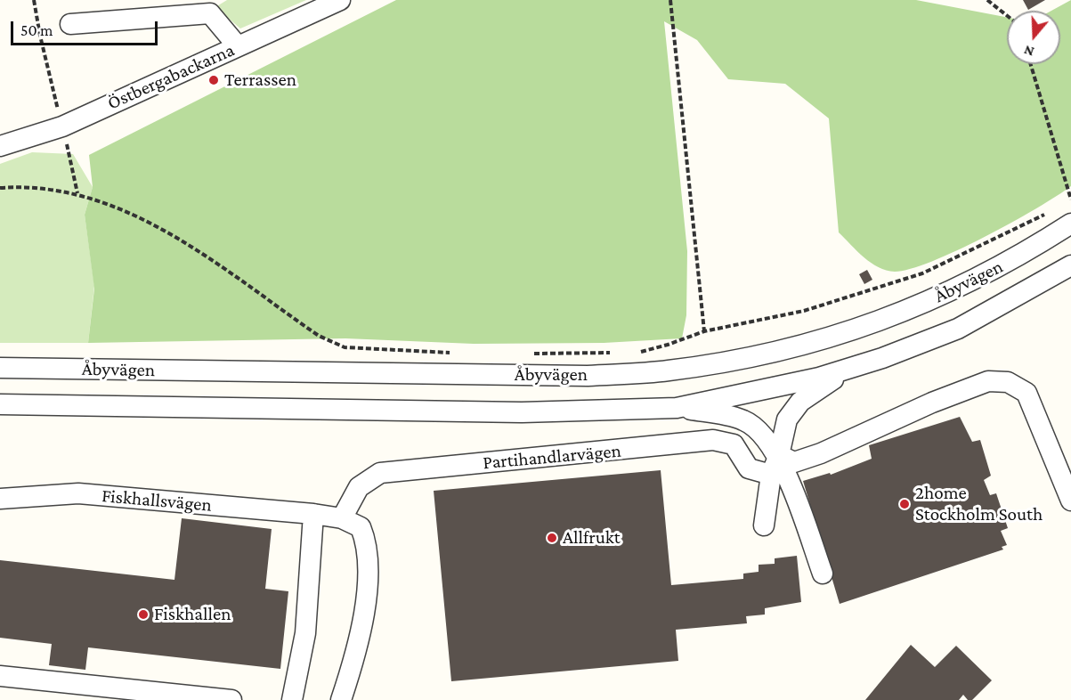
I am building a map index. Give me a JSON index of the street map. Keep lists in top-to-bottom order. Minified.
{"streets":{"street":["Östbergabackarna","Åbyvägen","Partihandlarvägen","Fiskhallsvägen"]},"places":["Terrassen","2home Stockholm South","Allfrukt","Fiskhallen"],"scale_bar":"50 m","north":"bottom"}
